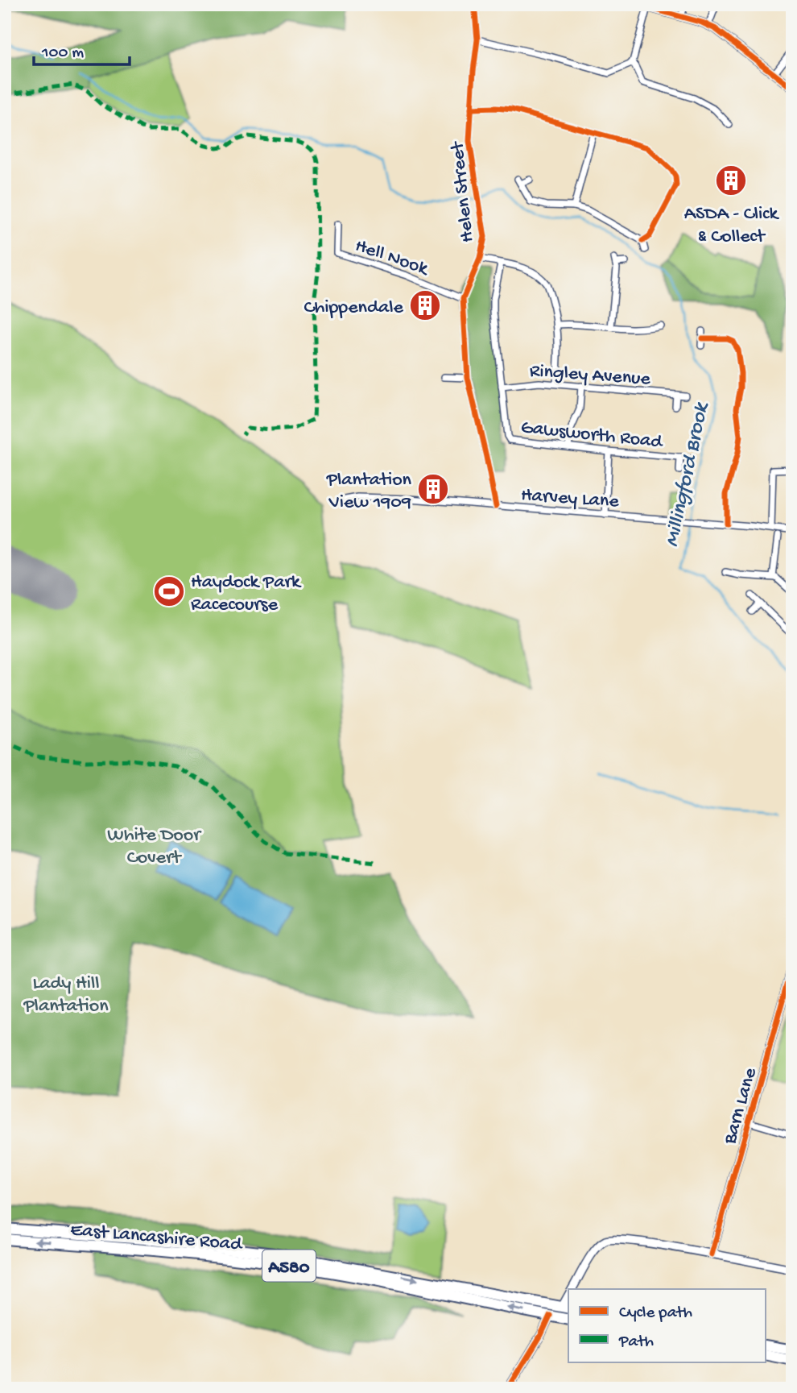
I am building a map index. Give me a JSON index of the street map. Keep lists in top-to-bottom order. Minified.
{"streets":{"highway":["East Lancashire Road","A580"],"street":["Helen Street","Hell Nook","Ringley Avenue","Gawsworth Road","Harvey Lane","Barn Lane"]},"crossings":[["Helen Street","Hell Nook"],["Helen Street","Harvey Lane"],["Ringley Avenue","Gawsworth Road"]],"water":["Millingford Brook"],"parks":["White Door Covert","Lady Hill Plantation"],"places":{"building":["ASDA - Click & Collect","Chippendale","Plantation View 1909"],"sports":["Haydock Park Racecourse"]},"legend":["Cycle path","Path"],"scale_bar":"100 m"}
